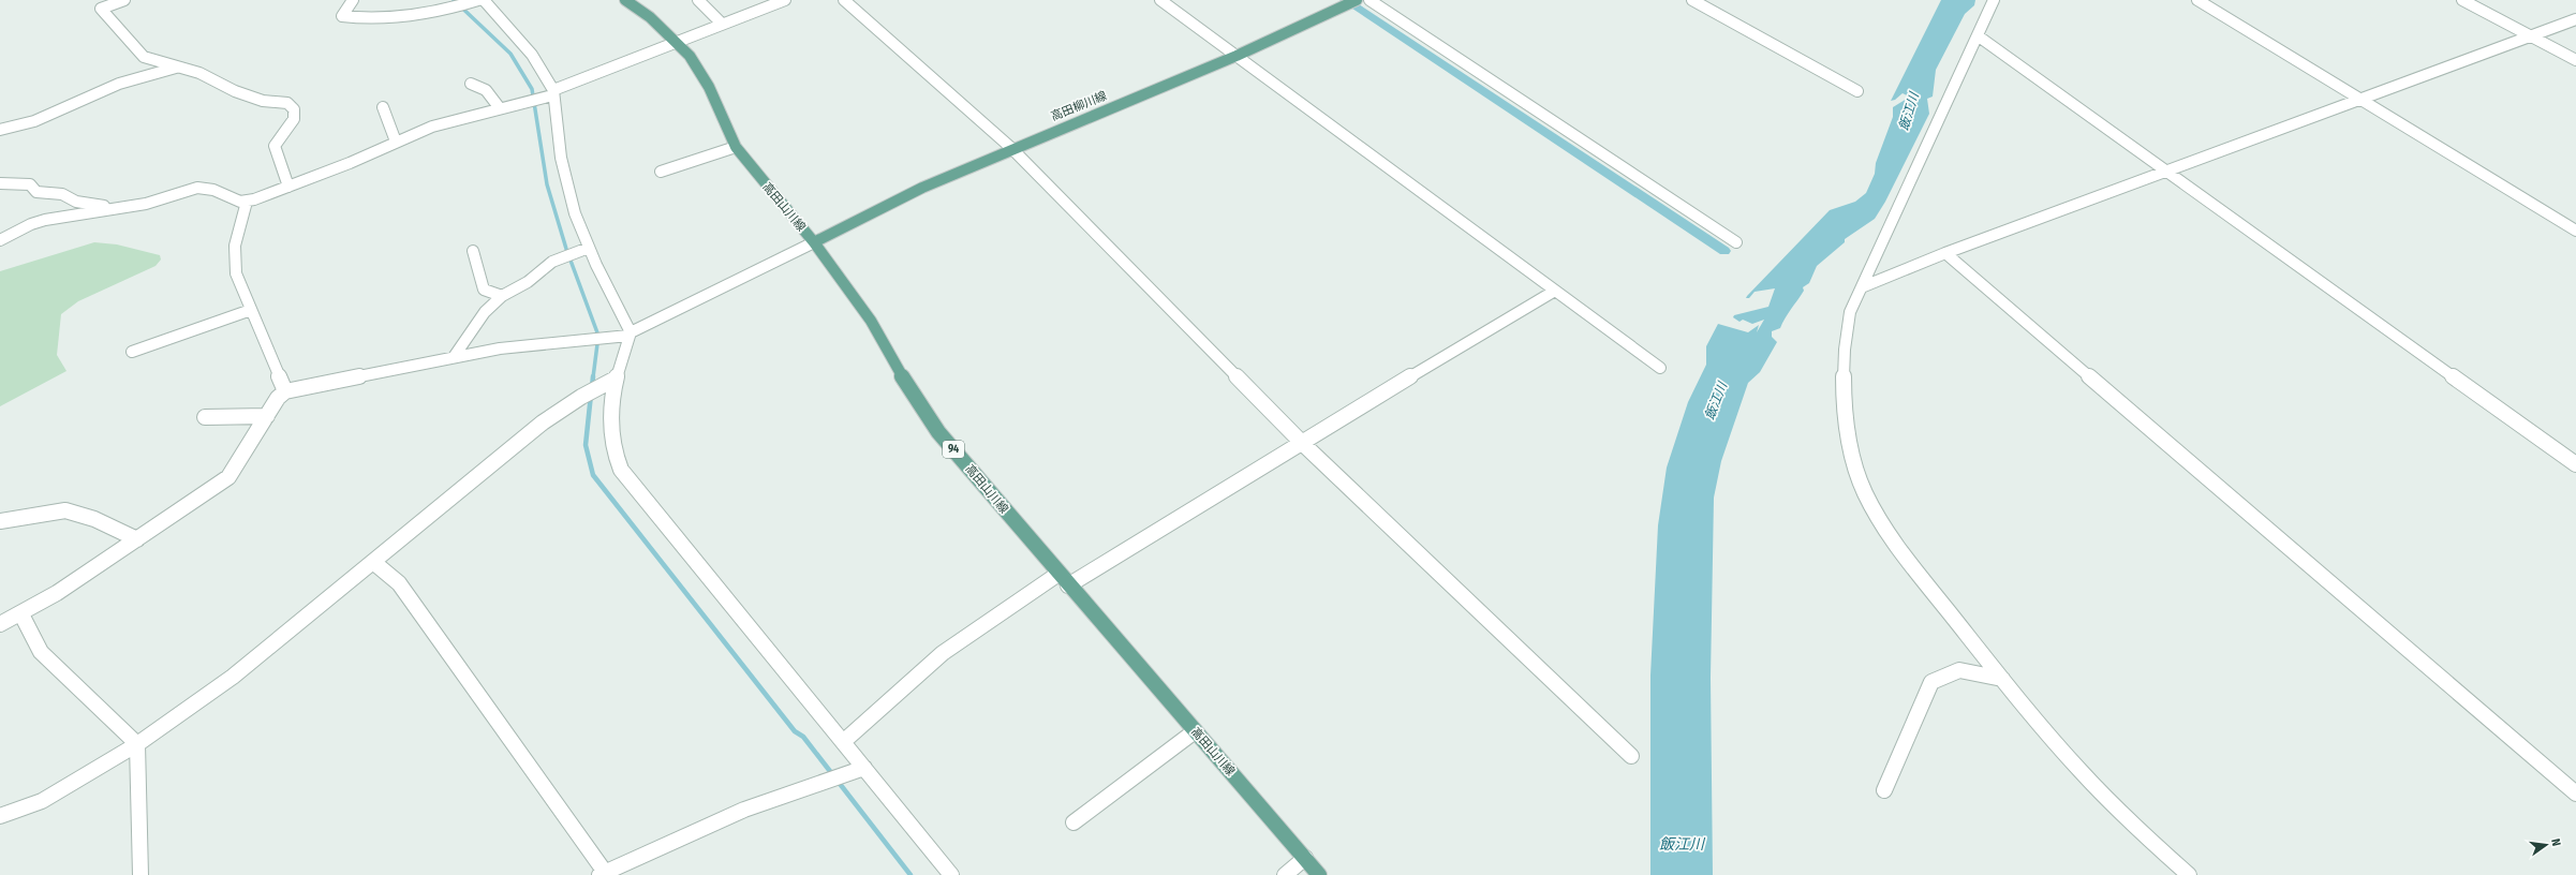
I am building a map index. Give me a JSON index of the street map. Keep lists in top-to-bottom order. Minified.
{"streets":{"main road":["高田柳川線","高田山川線","94"]},"crossings":[["高田柳川線","高田山川線"]],"water":["飯江川"],"north":"right"}
